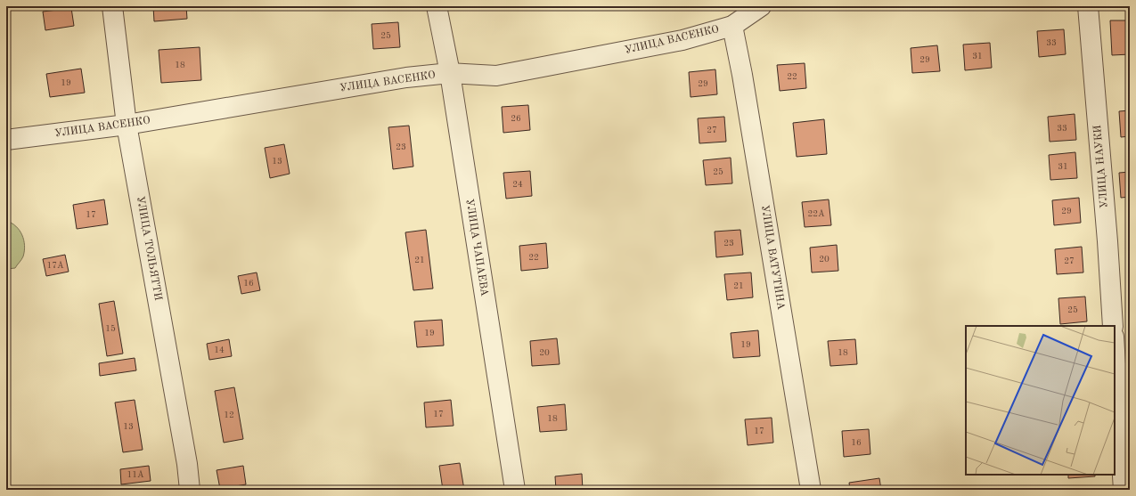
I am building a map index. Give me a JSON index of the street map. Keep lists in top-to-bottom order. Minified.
{"streets":{"street":["УЛИЦА ВАСЕНКО","УЛИЦА НАУКИ","УЛИЦА ЧАПАЕВА","УЛИЦА ТОЛЬЯТТИ","УЛИЦА ВАТУТИНА"]},"crossings":[["УЛИЦА ВАСЕНКО","УЛИЦА ЧАПАЕВА"],["УЛИЦА ВАСЕНКО","УЛИЦА ТОЛЬЯТТИ"],["УЛИЦА ВАСЕНКО","УЛИЦА ВАТУТИНА"]],"house_numbers":["25","33","31","29","18","22","19","29","26","33","27","23","13","31","25","24","29","22А","17","23","22","20","21","27","17А","16","21","25","15","19","19","14","20","18","17","12","18","13","17","16","11А"]}
